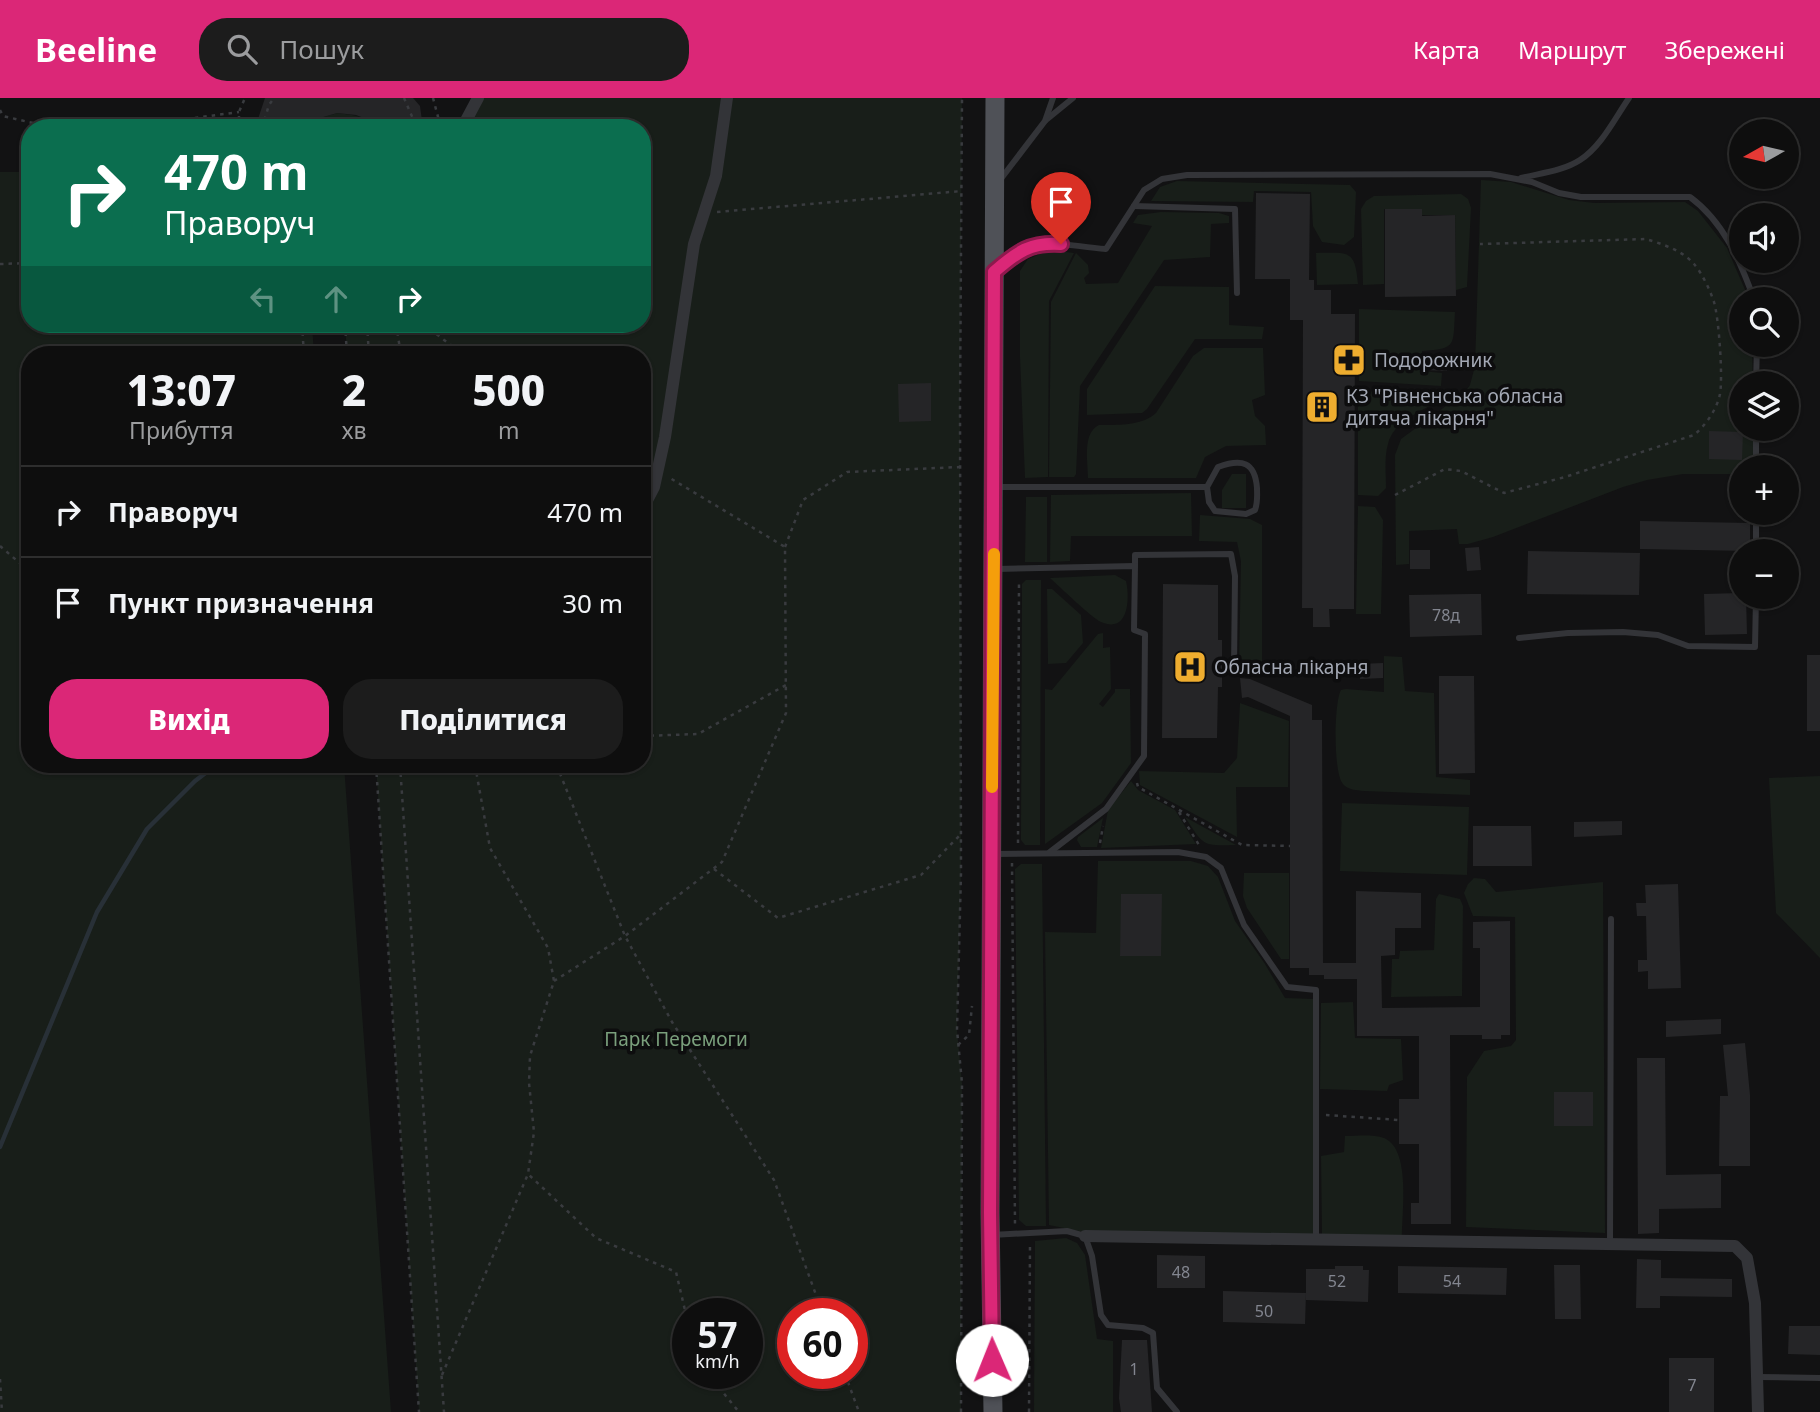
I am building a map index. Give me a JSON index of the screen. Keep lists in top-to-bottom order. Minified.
{"parks":["Парк Перемоги"],"places":{"pharmacy":["Подорожник"],"building":["КЗ \"Рівненська обласна дитяча лікарня\""],"hospital":["Обласна лікарня"]},"house_numbers":["78д","48","52","54","50","1","7"],"north":"left","page":{"header":"Beeline","search":"Пошук","nav":["Карта","Маршрут","Збережені"],"map_buttons":["+","−"],"turn":["470 m","Праворуч"],"eta":["13:07","Прибуття","2","хв","500","m"],"list":[{"name":"Праворуч","value":"470 m"},{"name":"Пункт призначення","value":"30 m"}],"buttons":["Вихід","Поділитися"],"speed":"57 km/h","limit":"60"}}
